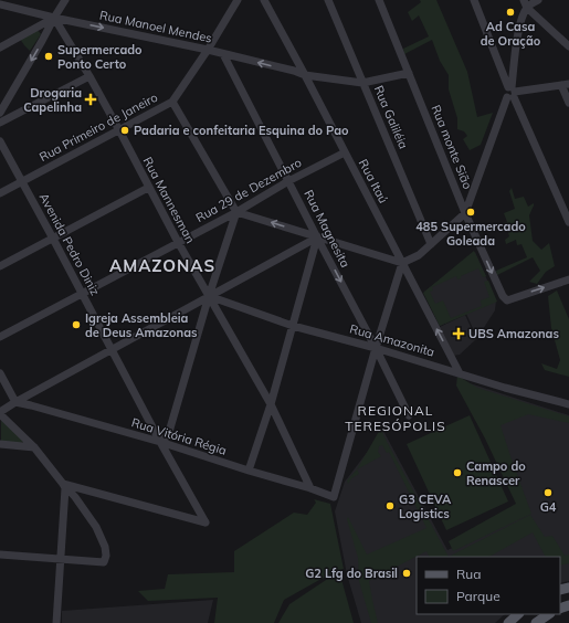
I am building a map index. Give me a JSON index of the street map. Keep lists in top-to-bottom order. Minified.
{"streets":{"street":["Rua Manoel Mendes","Rua Galiléia","Rua Primeiro de Janeiro","Rua monte Sião","Rua Itaú","Rua 29 de Dezembro","Rua Mannesman","Rua Magnesita","Avenida Pedro Diniz","Rua Amazonita","Rua Vitória Régia"]},"crossings":[["Rua Manoel Mendes","Rua Galiléia"],["Rua Manoel Mendes","Rua Primeiro de Janeiro"],["Rua Manoel Mendes","Rua monte Sião"],["Rua Manoel Mendes","Rua Itaú"],["Rua Manoel Mendes","Rua Mannesman"],["Rua Manoel Mendes","Rua Magnesita"],["Rua Primeiro de Janeiro","Rua Mannesman"],["Rua Primeiro de Janeiro","Avenida Pedro Diniz"],["Rua Itaú","Rua 29 de Dezembro"],["Rua Itaú","Rua Amazonita"],["Rua 29 de Dezembro","Rua Mannesman"],["Rua 29 de Dezembro","Rua Magnesita"],["Rua 29 de Dezembro","Avenida Pedro Diniz"],["Rua Mannesman","Rua Amazonita"],["Rua Mannesman","Rua Vitória Régia"],["Rua Magnesita","Rua Amazonita"],["Rua Magnesita","Rua Vitória Régia"],["Avenida Pedro Diniz","Rua Vitória Régia"],["Rua Amazonita","Rua Vitória Régia"]],"districts":["AMAZONAS","REGIONAL TERESÓPOLIS"],"places":{"other":["Ad Casa de Oração","Supermercado Ponto Certo","Padaria e confeitaria Esquina do Pao","485 Supermercado Goleada","Igreja Assembleia de Deus Amazonas","Campo do Renascer","G4","G3 CEVA Logistics","G2 Lfg do Brasil"],"health":["Drogaria Capelinha","UBS Amazonas"]},"legend":["Rua","Parque"]}
